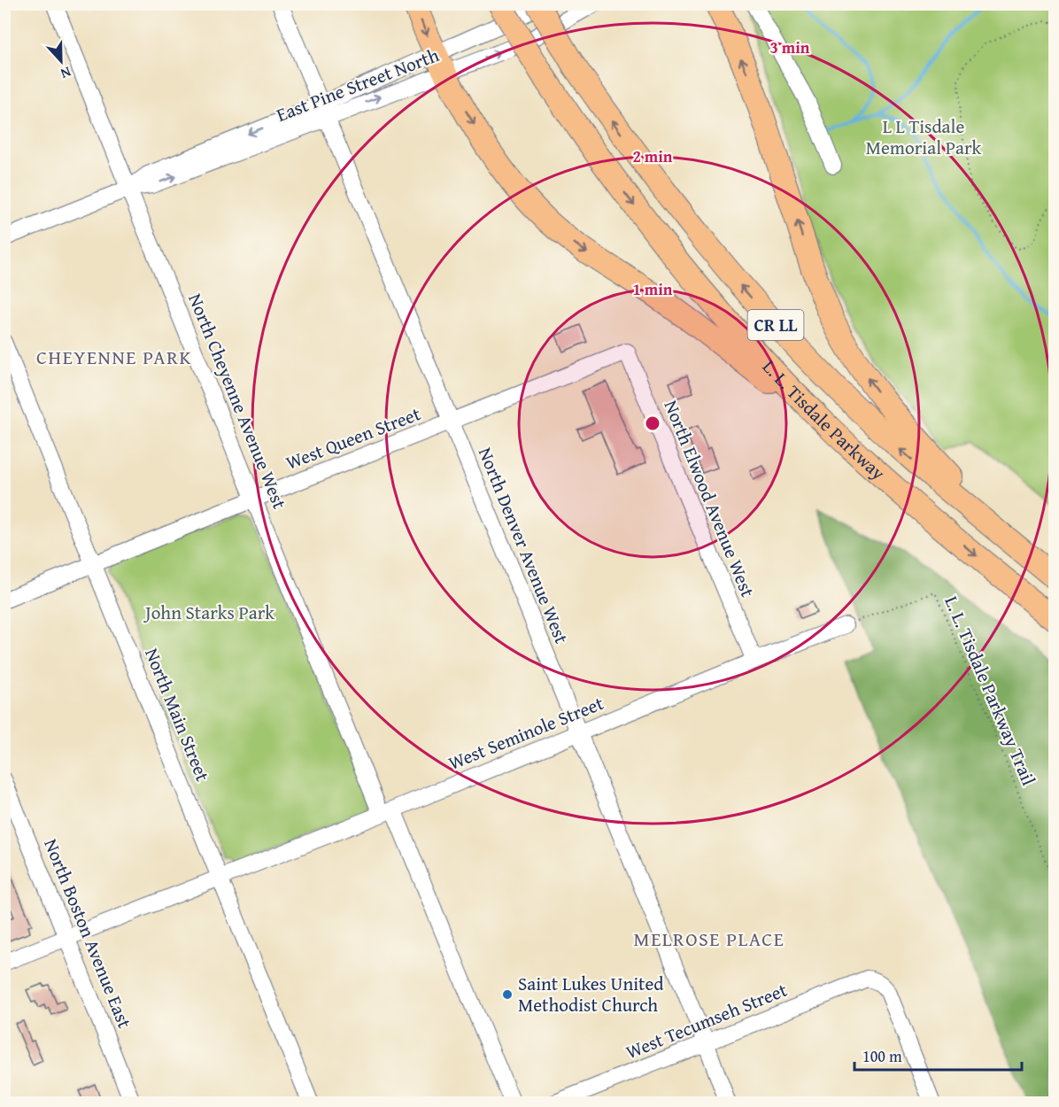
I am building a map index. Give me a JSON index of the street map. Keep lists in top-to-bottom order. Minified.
{"streets":{"highway":["CR LL","L. L. Tisdale Parkway"],"street":["East Pine Street North","North Cheyenne Avenue West","West Queen Street","North Elwood Avenue West","North Denver Avenue West","North Main Street","West Seminole Street","North Boston Avenue East","West Tecumseh Street"],"path":["L. L. Tisdale Parkway Trail"]},"crossings":[["East Pine Street North","North Cheyenne Avenue West"],["East Pine Street North","North Denver Avenue West"],["North Cheyenne Avenue West","West Queen Street"],["North Cheyenne Avenue West","West Seminole Street"],["West Queen Street","North Elwood Avenue West"],["West Queen Street","North Denver Avenue West"],["West Queen Street","North Main Street"],["North Elwood Avenue West","West Seminole Street"],["North Denver Avenue West","West Seminole Street"],["North Denver Avenue West","West Tecumseh Street"],["L. L. Tisdale Parkway Trail","West Seminole Street"],["North Main Street","West Seminole Street"],["West Seminole Street","North Boston Avenue East"]],"districts":["CHEYENNE PARK","MELROSE PLACE"],"parks":["L L Tisdale Memorial Park","John Starks Park"],"places":["Saint Lukes United Methodist Church"],"scale_bar":"100 m","north":"bottom","rings":["3 min","2 min","1 min"]}
